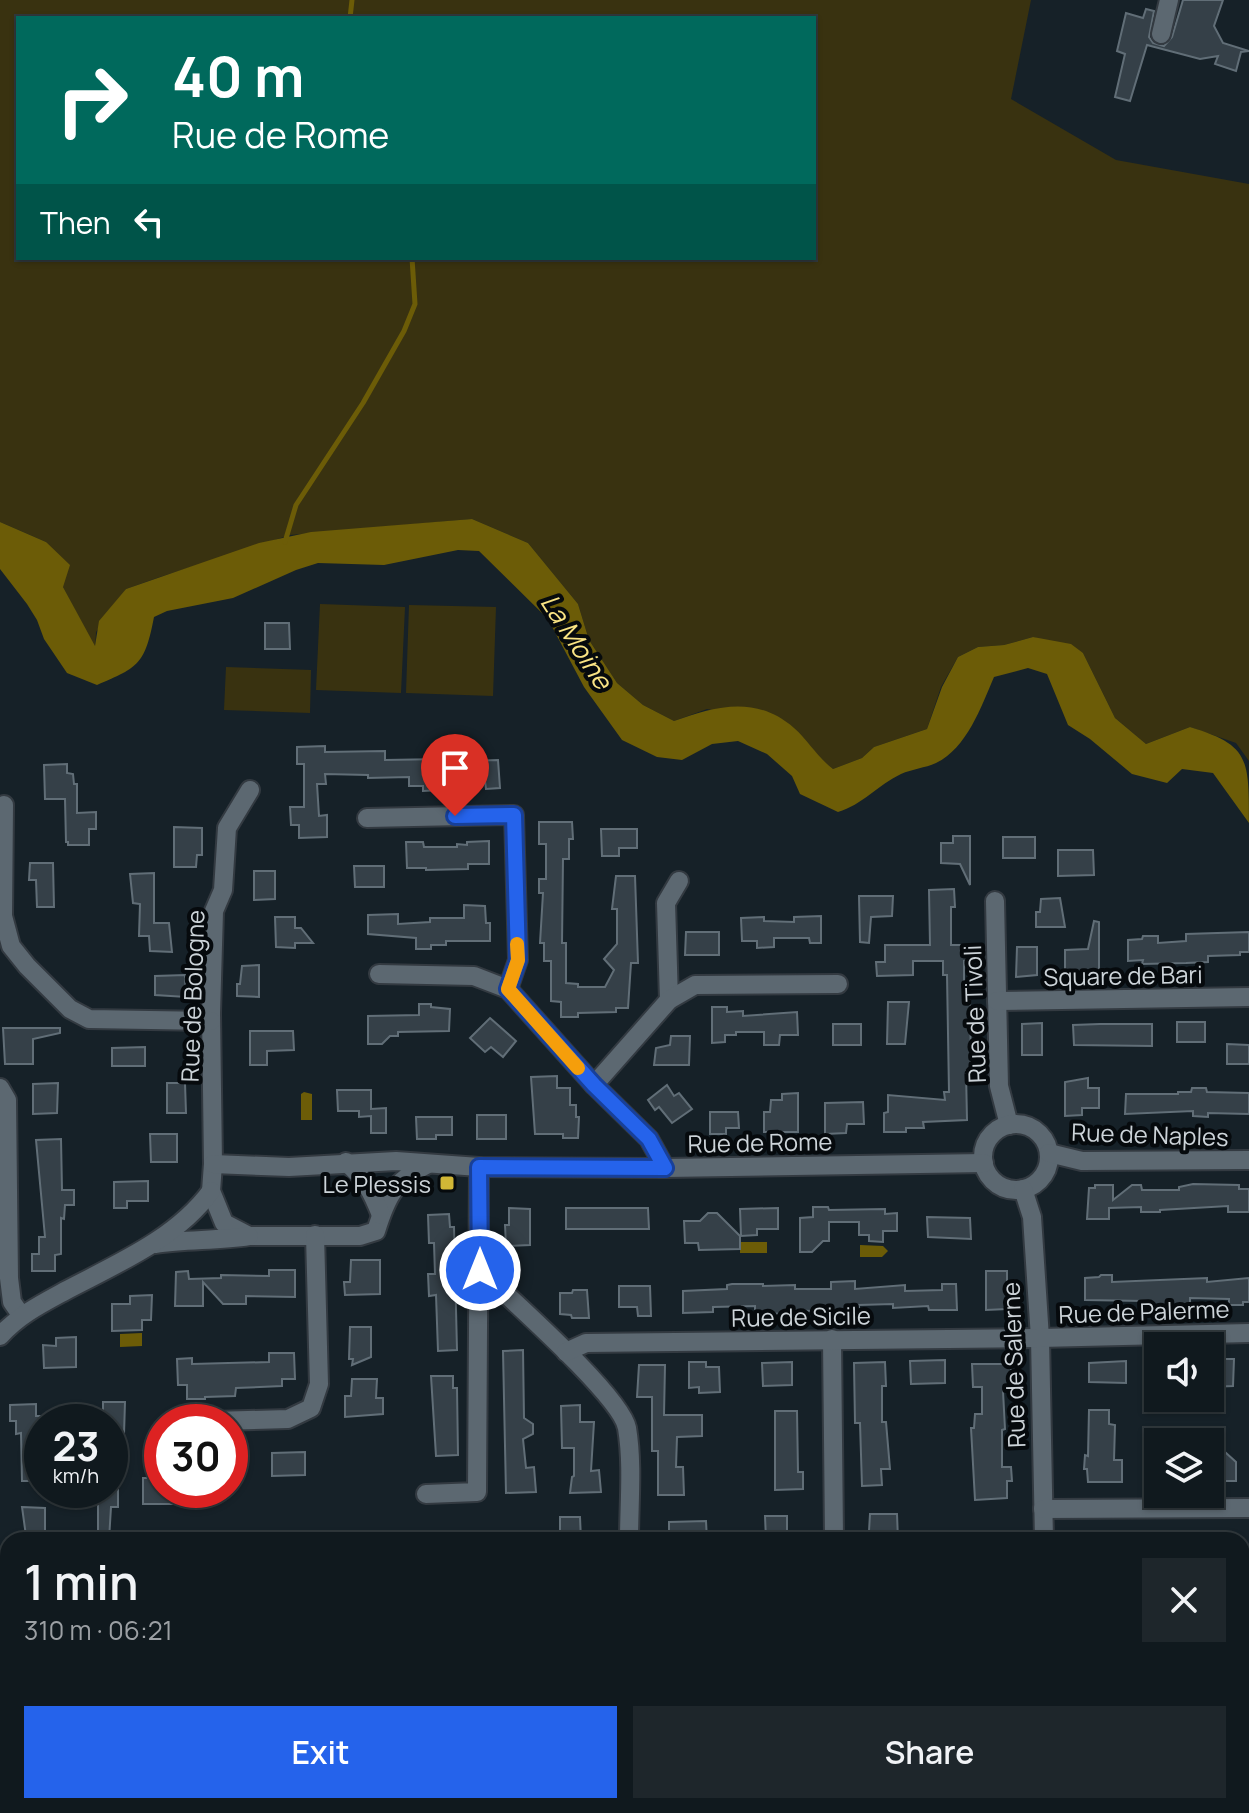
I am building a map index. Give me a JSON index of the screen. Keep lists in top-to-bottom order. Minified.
{"streets":{"street":["Square de Bari","Rue de Bologne","Rue de Tivoli","Rue de Naples","Rue de Rome","Rue de Palerme","Rue de Sicile","Rue de Salerne"]},"crossings":[["Square de Bari","Rue de Tivoli"],["Rue de Bologne","Rue de Rome"],["Rue de Tivoli","Rue de Naples"],["Rue de Tivoli","Rue de Rome"],["Rue de Tivoli","Rue de Salerne"],["Rue de Naples","Rue de Rome"],["Rue de Naples","Rue de Salerne"],["Rue de Rome","Rue de Salerne"],["Rue de Palerme","Rue de Sicile"],["Rue de Palerme","Rue de Salerne"],["Rue de Sicile","Rue de Salerne"]],"water":["La Moine"],"places":{"transit":["Le Plessis"]},"page":{"turn":["40 m","Rue de Rome"],"then":"Then","speed":"23 km/h","limit":"30","heading":["1 min","310 m · 06:21"],"buttons":["Exit","Share"]}}
